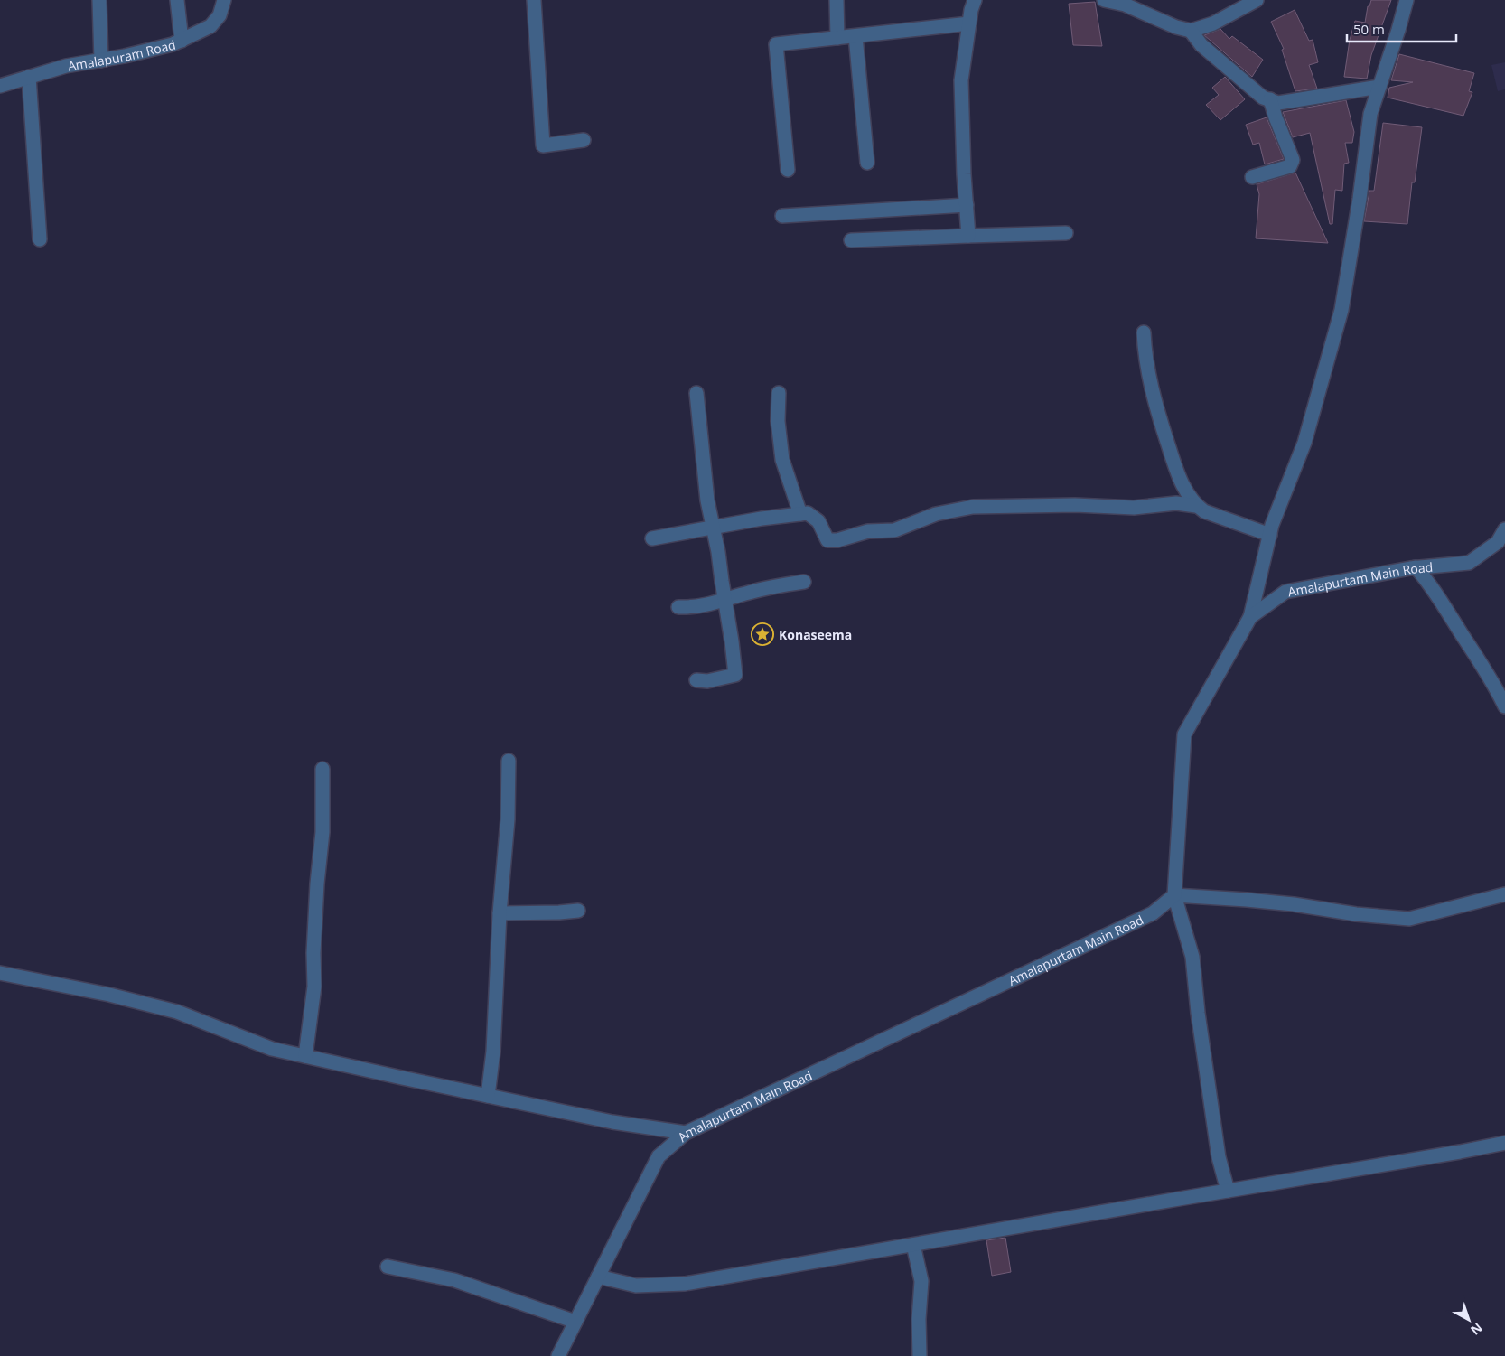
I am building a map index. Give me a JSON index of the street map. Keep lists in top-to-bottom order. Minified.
{"streets":{"street":["Amalapuram Road","Amalapurtam Main Road"]},"places":{"place":["Konaseema"]},"scale_bar":"50 m","north":"bottom right"}
